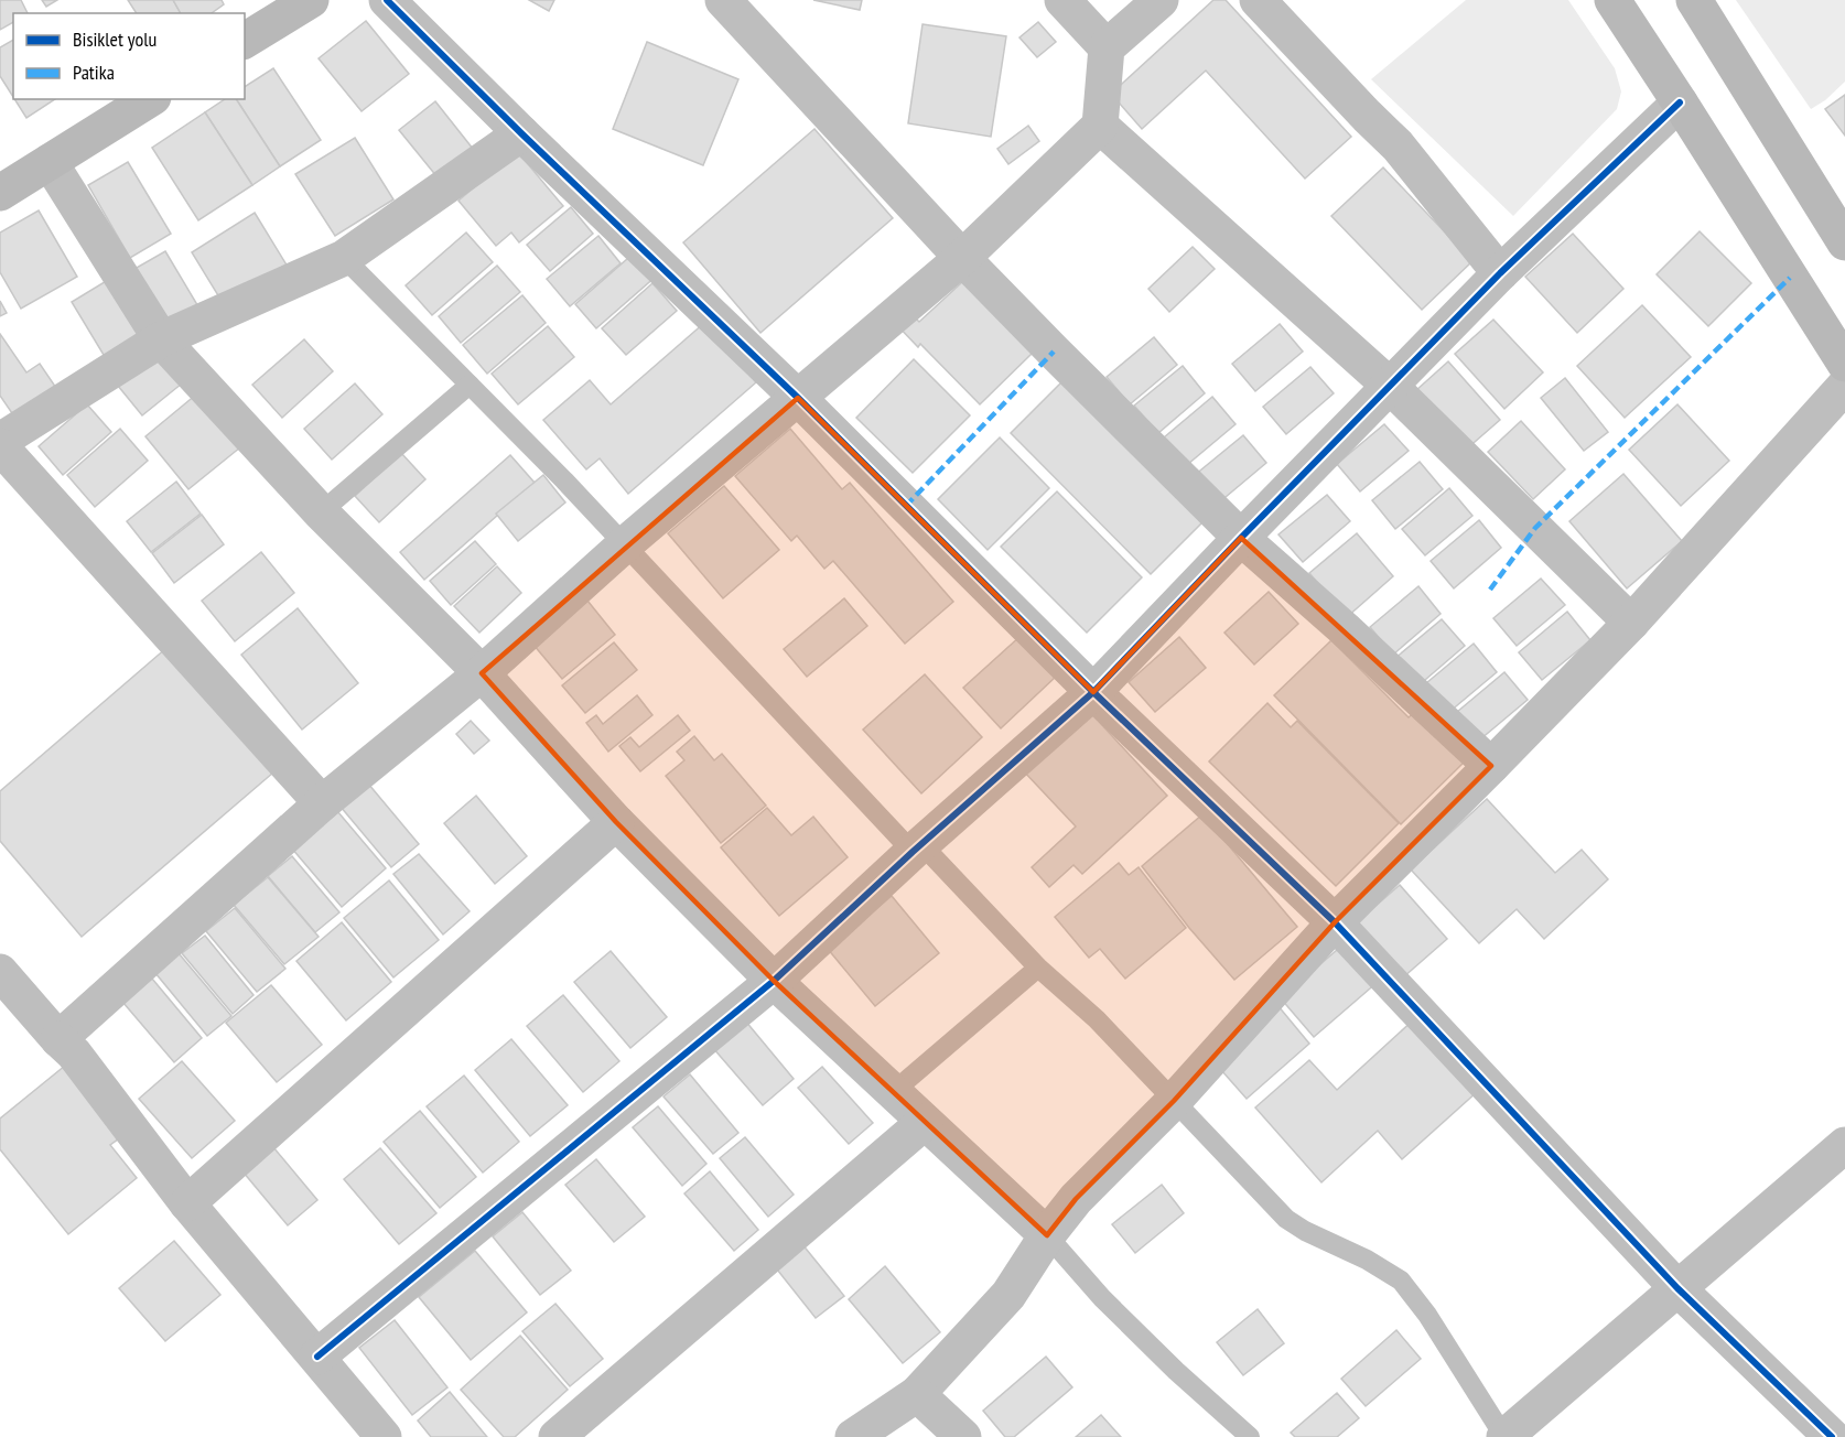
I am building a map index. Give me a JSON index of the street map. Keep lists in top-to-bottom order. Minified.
{"legend":["Bisiklet yolu","Patika"]}
